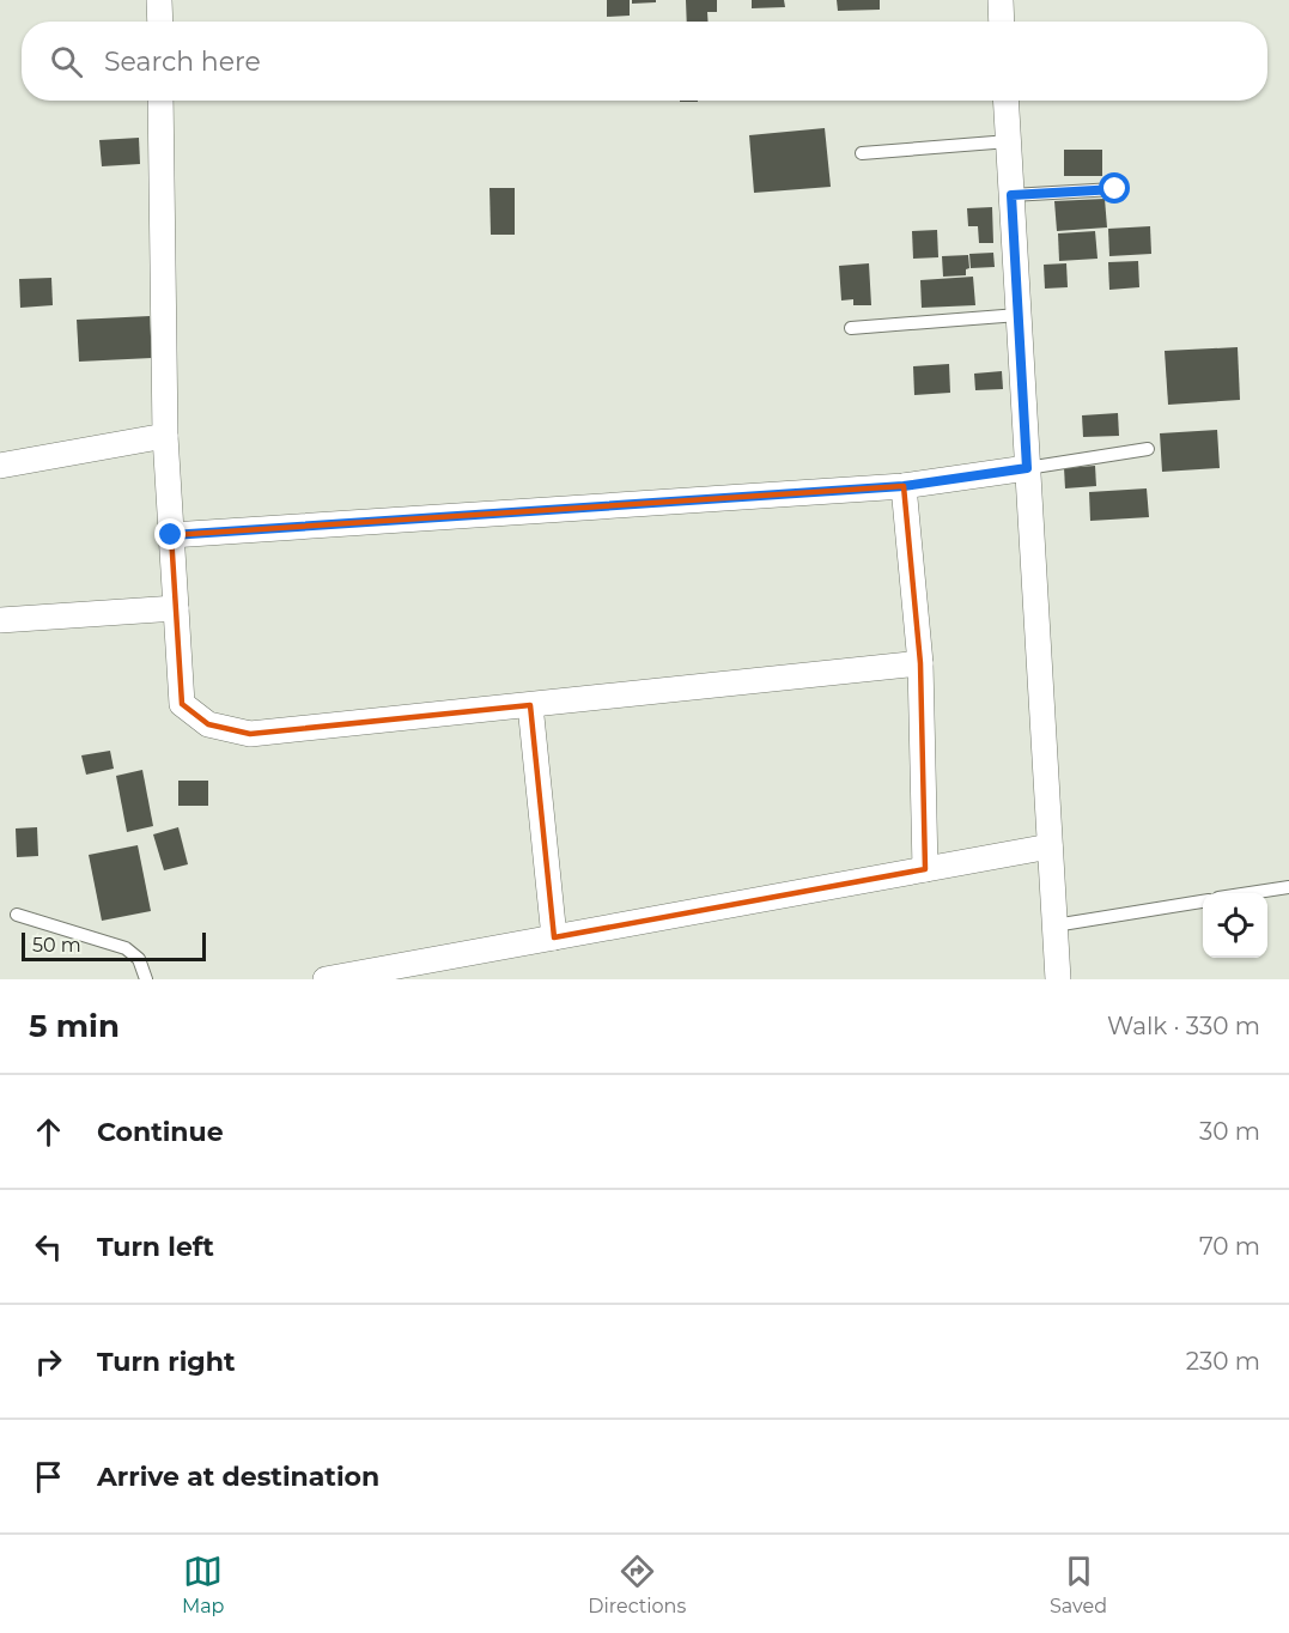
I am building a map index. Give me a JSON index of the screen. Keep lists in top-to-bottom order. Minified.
{"scale_bar":"50 m","page":{"search":"Search here","scale":"50 m","heading":["5 min","Walk · 330 m"],"list":[["Continue","30 m"],["Turn left","70 m"],["Turn right","230 m"],"Arrive at destination"],"nav":["Map","Directions","Saved"]}}
